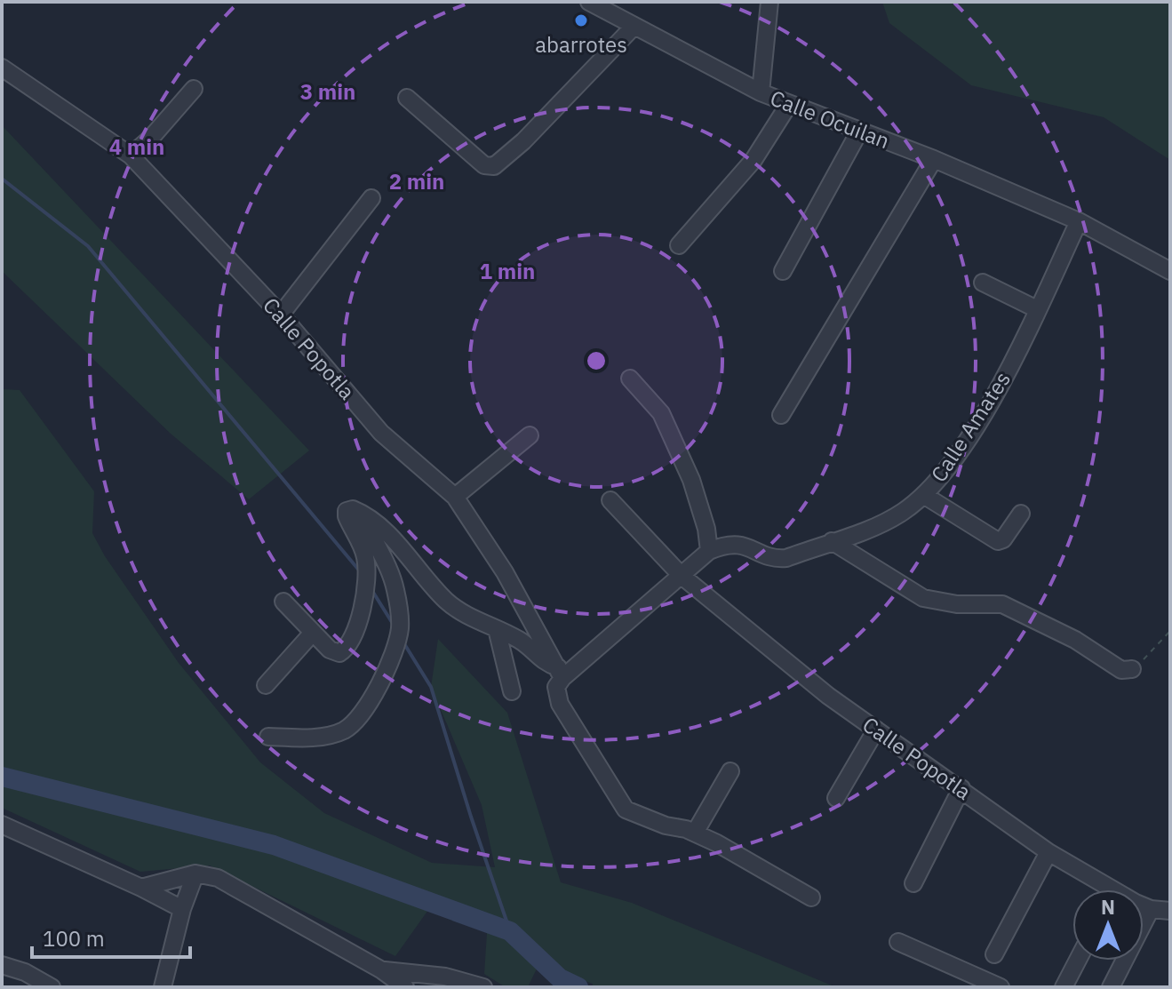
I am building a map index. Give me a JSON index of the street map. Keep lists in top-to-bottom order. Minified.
{"streets":{"street":["Calle Ocuilan","Calle Popotla","Calle Amates"]},"crossings":[["Calle Ocuilan","Calle Amates"]],"places":["abarrotes"],"scale_bar":"100 m","north":"top","rings":["3 min","4 min","2 min","1 min"]}
